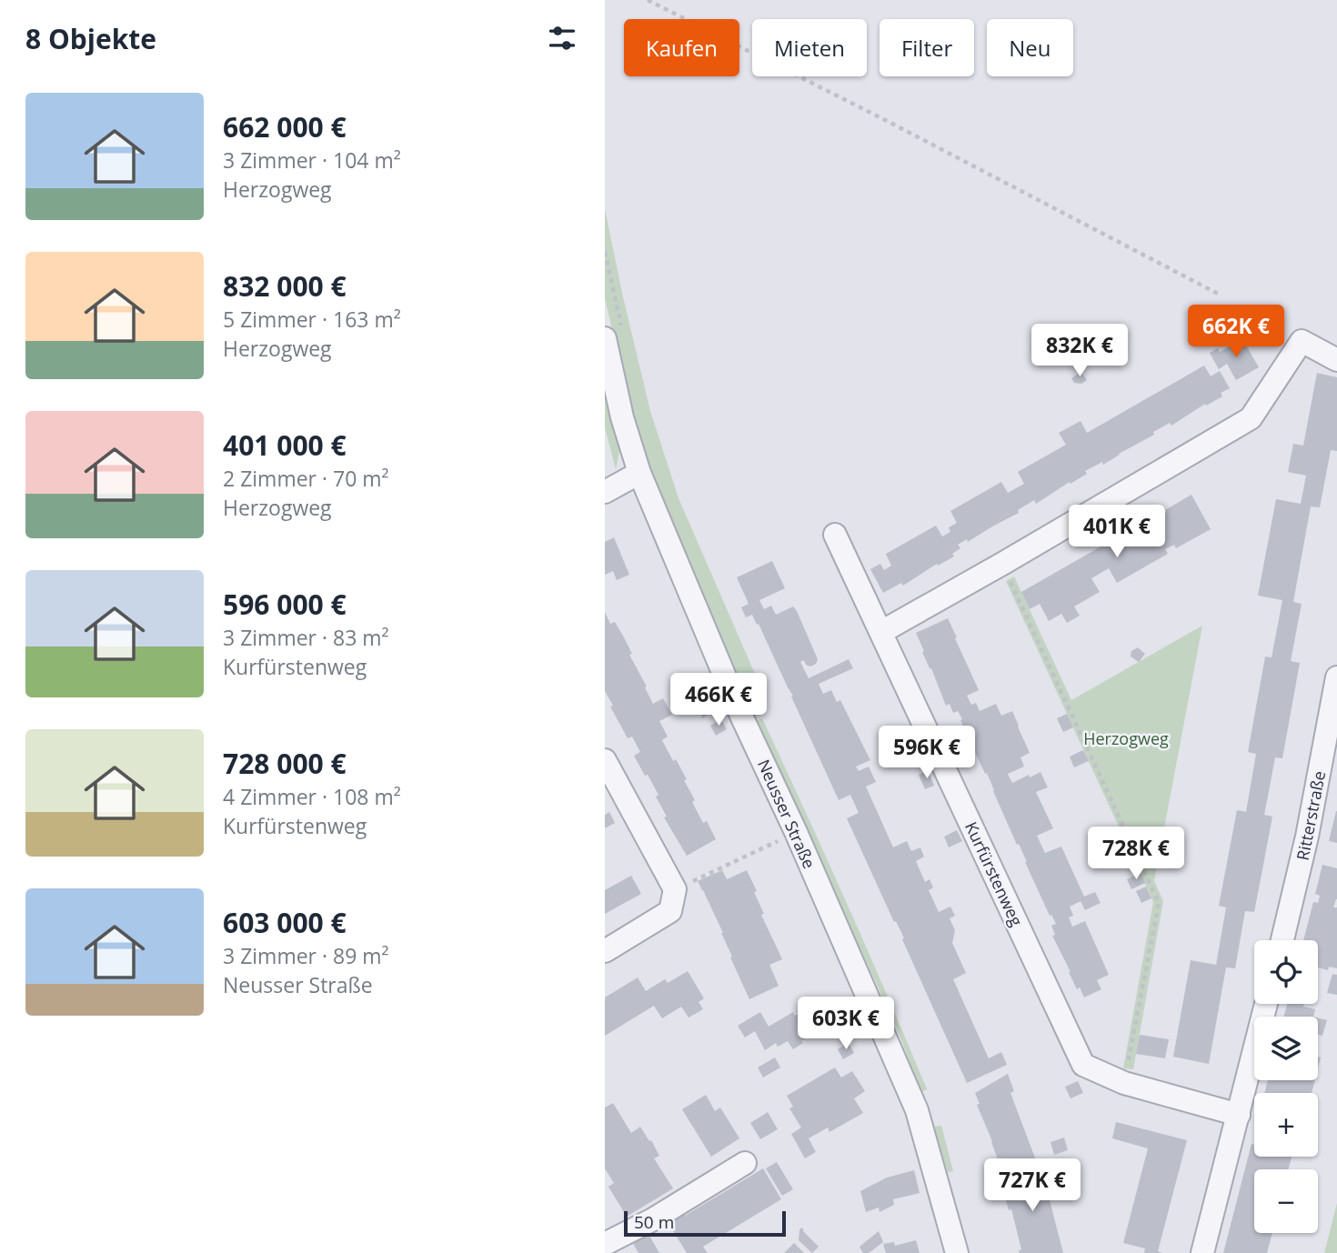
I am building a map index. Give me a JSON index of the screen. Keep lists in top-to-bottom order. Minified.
{"streets":{"street":["Neusser Straße","Ritterstraße","Kurfürstenweg"]},"parks":["Herzogweg"],"scale_bar":"50 m","page":{"heading":"8 Objekte","chip":["Kaufen","Mieten","Filter","Neu"],"list":[{"name":"662 000 €","note":"3 Zimmer · 104 m² · Herzogweg"},{"name":"832 000 €","note":"5 Zimmer · 163 m² · Herzogweg"},{"name":"401 000 €","note":"2 Zimmer · 70 m² · Herzogweg"},{"name":"596 000 €","note":"3 Zimmer · 83 m² · Kurfürstenweg"},{"name":"728 000 €","note":"4 Zimmer · 108 m² · Kurfürstenweg"},{"name":"603 000 €","note":"3 Zimmer · 89 m² · Neusser Straße"}],"price":["662K €","832K €","401K €","466K €","596K €","728K €","603K €","727K €"],"map_buttons":["+","−"],"scale":"50 m"}}
